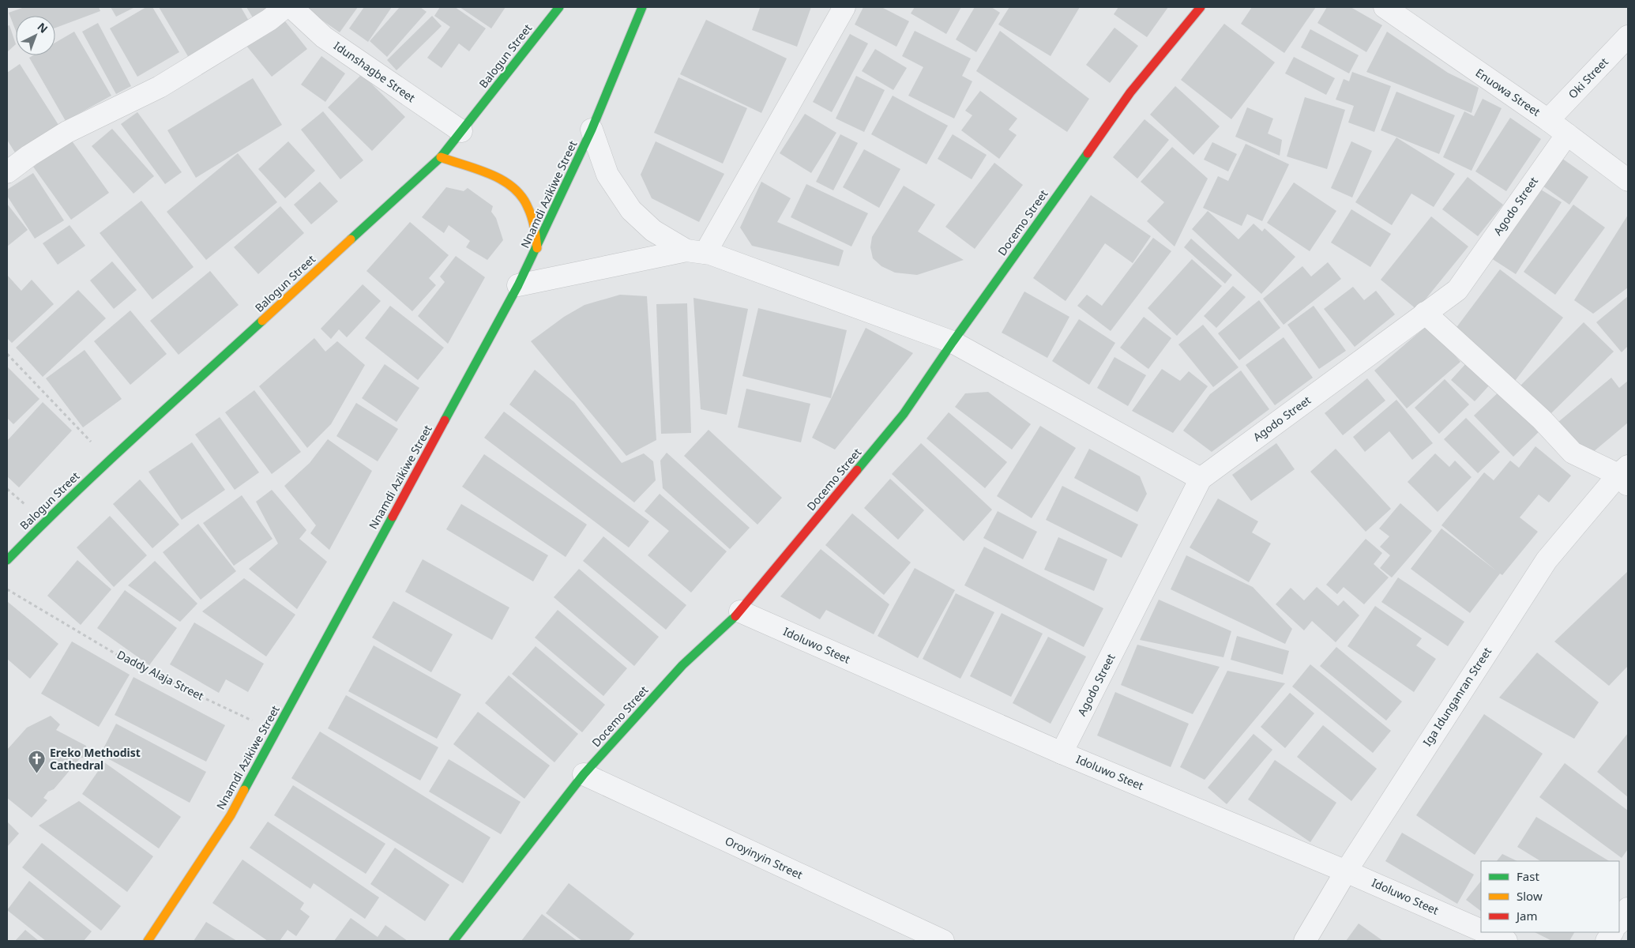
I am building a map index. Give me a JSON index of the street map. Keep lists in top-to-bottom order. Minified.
{"streets":{"main road":["Balogun Street","Nnamdi Azikiwe Street","Docemo Street"],"street":["Idunshagbe Street","Oki Street","Enuowa Street","Agodo Street","Idoluwo Steet","Iga Idunganran Street","Oroyinyin Street"],"path":["Daddy Alaja Street"]},"crossings":[["Balogun Street","Idunshagbe Street"],["Oki Street","Enuowa Street"],["Enuowa Street","Agodo Street"],["Nnamdi Azikiwe Street","Daddy Alaja Street"],["Agodo Street","Idoluwo Steet"],["Docemo Street","Idoluwo Steet"],["Docemo Street","Oroyinyin Street"],["Idoluwo Steet","Iga Idunganran Street"]],"places":{"church":["Ereko Methodist Cathedral"]},"legend":["Fast","Slow","Jam"],"north":"top right"}
